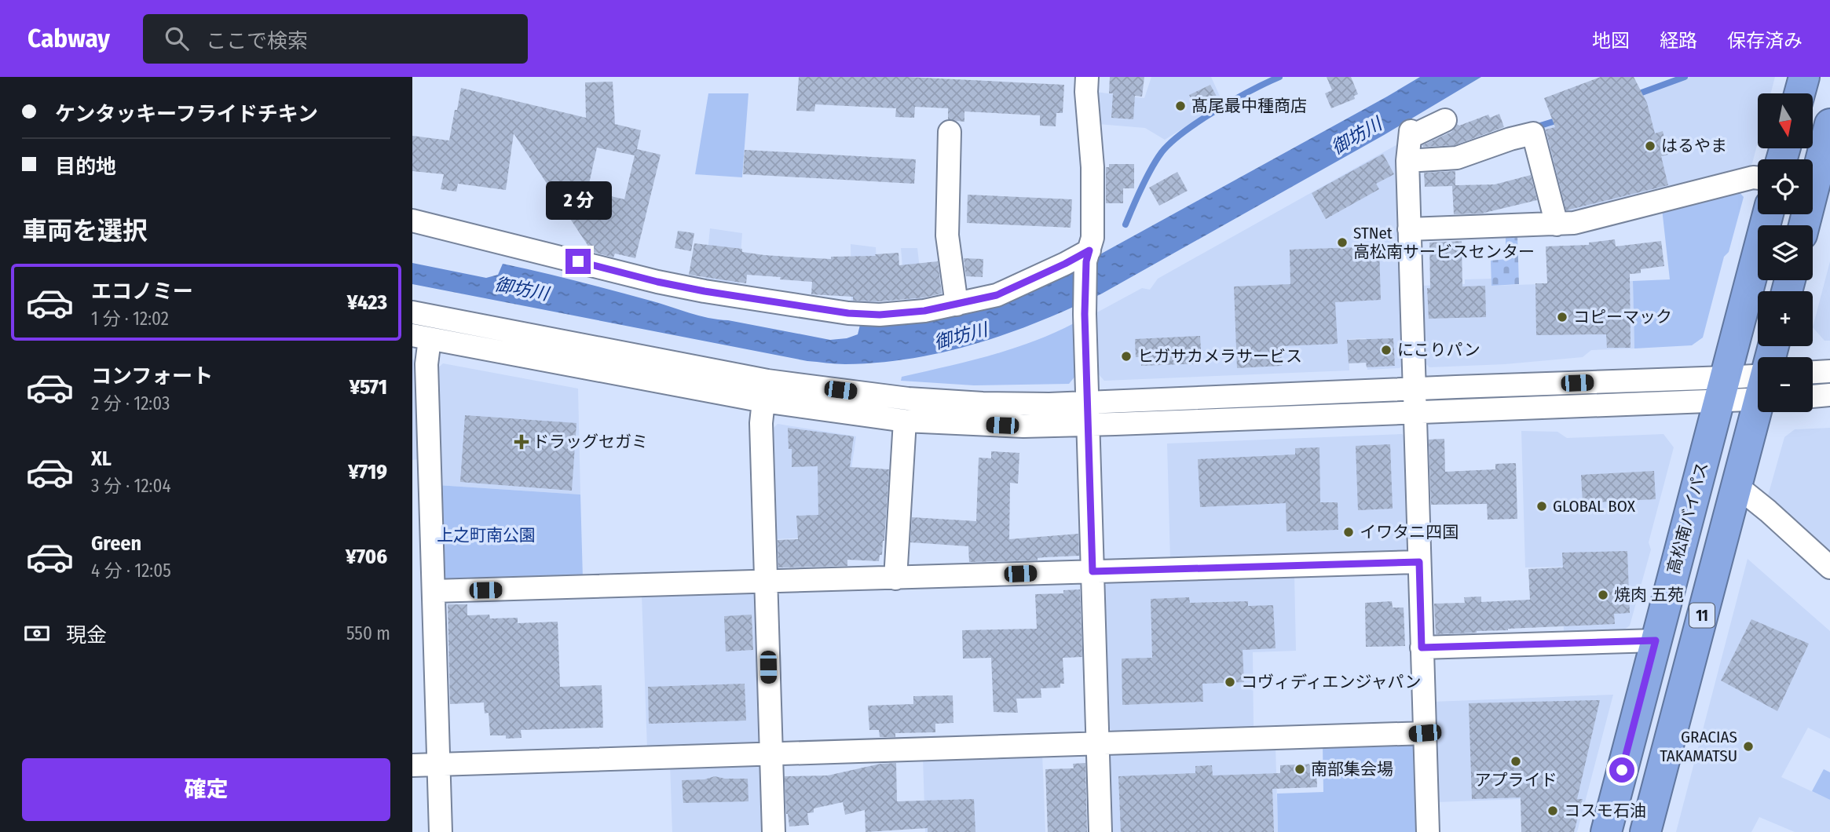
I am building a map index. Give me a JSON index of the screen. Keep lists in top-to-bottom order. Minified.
{"streets":{"highway":["高松南バイパス","11"]},"water":["御坊川"],"parks":["上之町南公園"],"places":{"other":["髙尾最中種商店","はるやま","STNet 高松南サービスセンター","コピーマック","にこりパン","ヒガサカメラサービス","GLOBAL BOX","イワタニ四国","焼肉 五苑","コヴィディエンジャパン","GRACIAS TAKAMATSU","アプライド","南部集会場","コスモ石油"],"health":["ドラッグセガミ"]},"north":"bottom","page":{"header":"Cabway","search":"ここで検索","nav":["地図","経路","保存済み"],"banner":["ケンタッキーフライドチキン","目的地"],"map_buttons":["+","−"],"bubble":"2 分","heading":"車両を選択","list":[{"name":"エコノミー","note":"1 分 · 12:02","value":"¥423"},{"name":"コンフォート","note":"2 分 · 12:03","value":"¥571"},{"name":"XL","note":"3 分 · 12:04","value":"¥719"},{"name":"Green","note":"4 分 · 12:05","value":"¥706"}],"pay":["現金","550 m"],"buttons":"確定"}}
